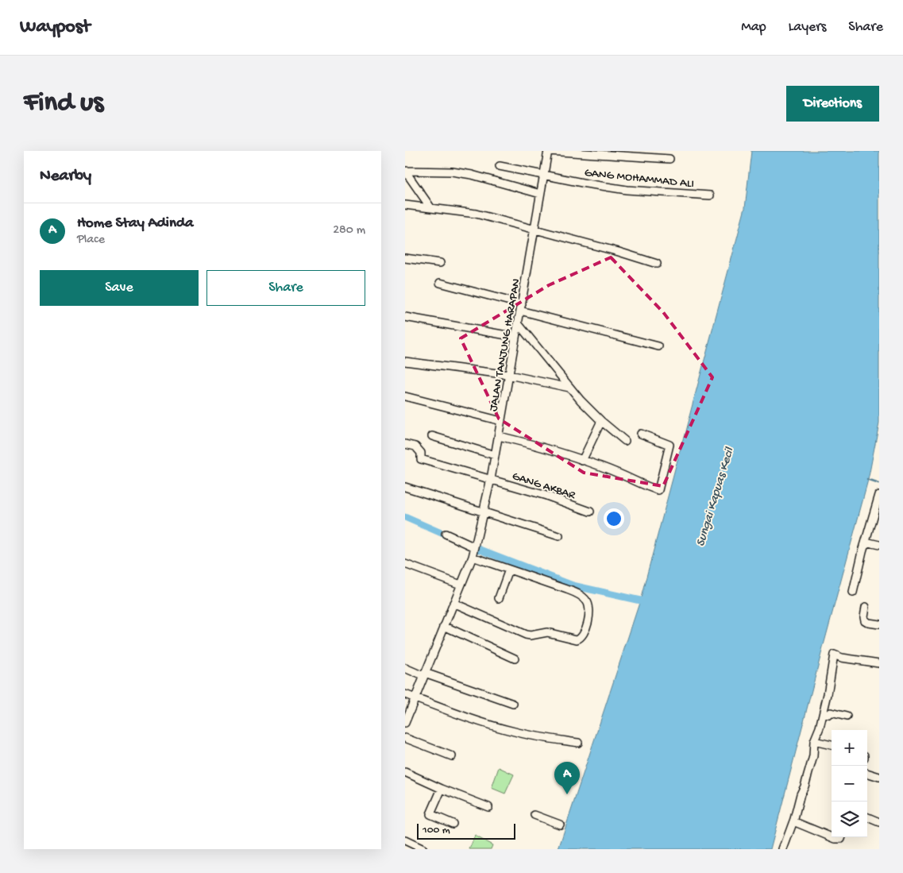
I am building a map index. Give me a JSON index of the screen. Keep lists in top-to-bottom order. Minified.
{"streets":{"street":["GANG MOHAMMAD ALI","JALAN TANJUNG HARAPAN","GANG AKBAR"]},"crossings":[["GANG MOHAMMAD ALI","JALAN TANJUNG HARAPAN"],["JALAN TANJUNG HARAPAN","GANG AKBAR"]],"water":["Sungai Kapuas Kecil"],"scale_bar":"100 m","page":{"header":"Waypost","nav":["Map","Layers","Share"],"buttons":["Directions",["Save","Share"]],"title":"Find us","heading":"Nearby","list":[{"mark":"A","name":"Home Stay Adinda","note":"Place","value":"280 m"}],"map_buttons":["+","−"],"pins":"A","scale":"100 m"}}
